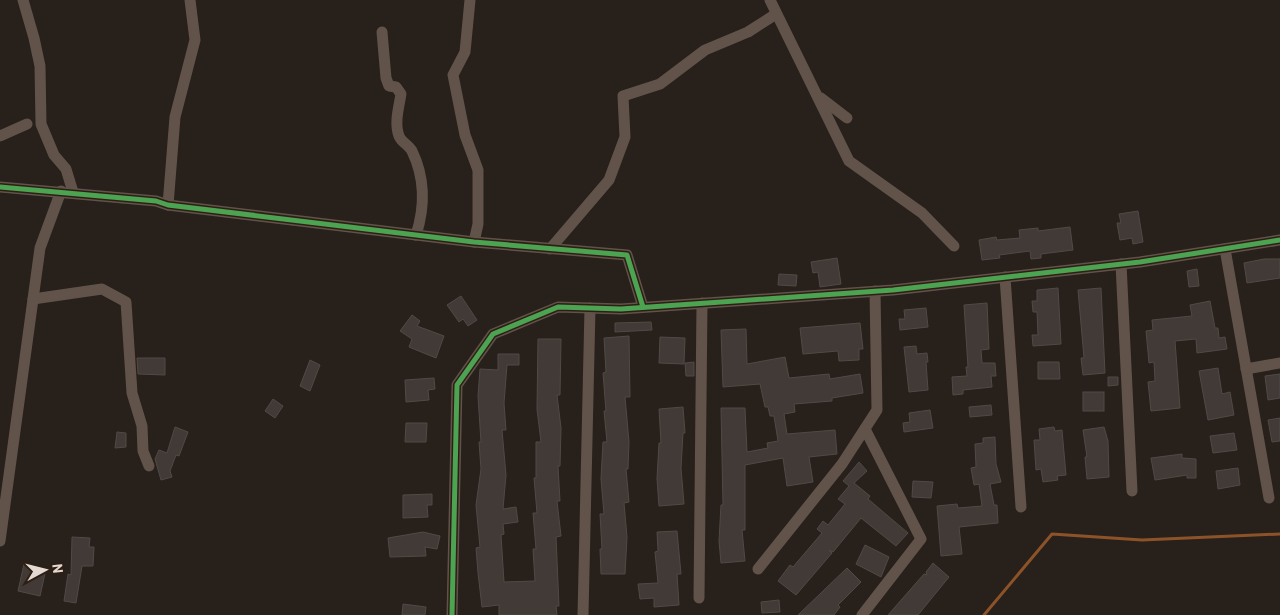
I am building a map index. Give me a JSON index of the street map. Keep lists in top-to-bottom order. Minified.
{"north":"right"}
